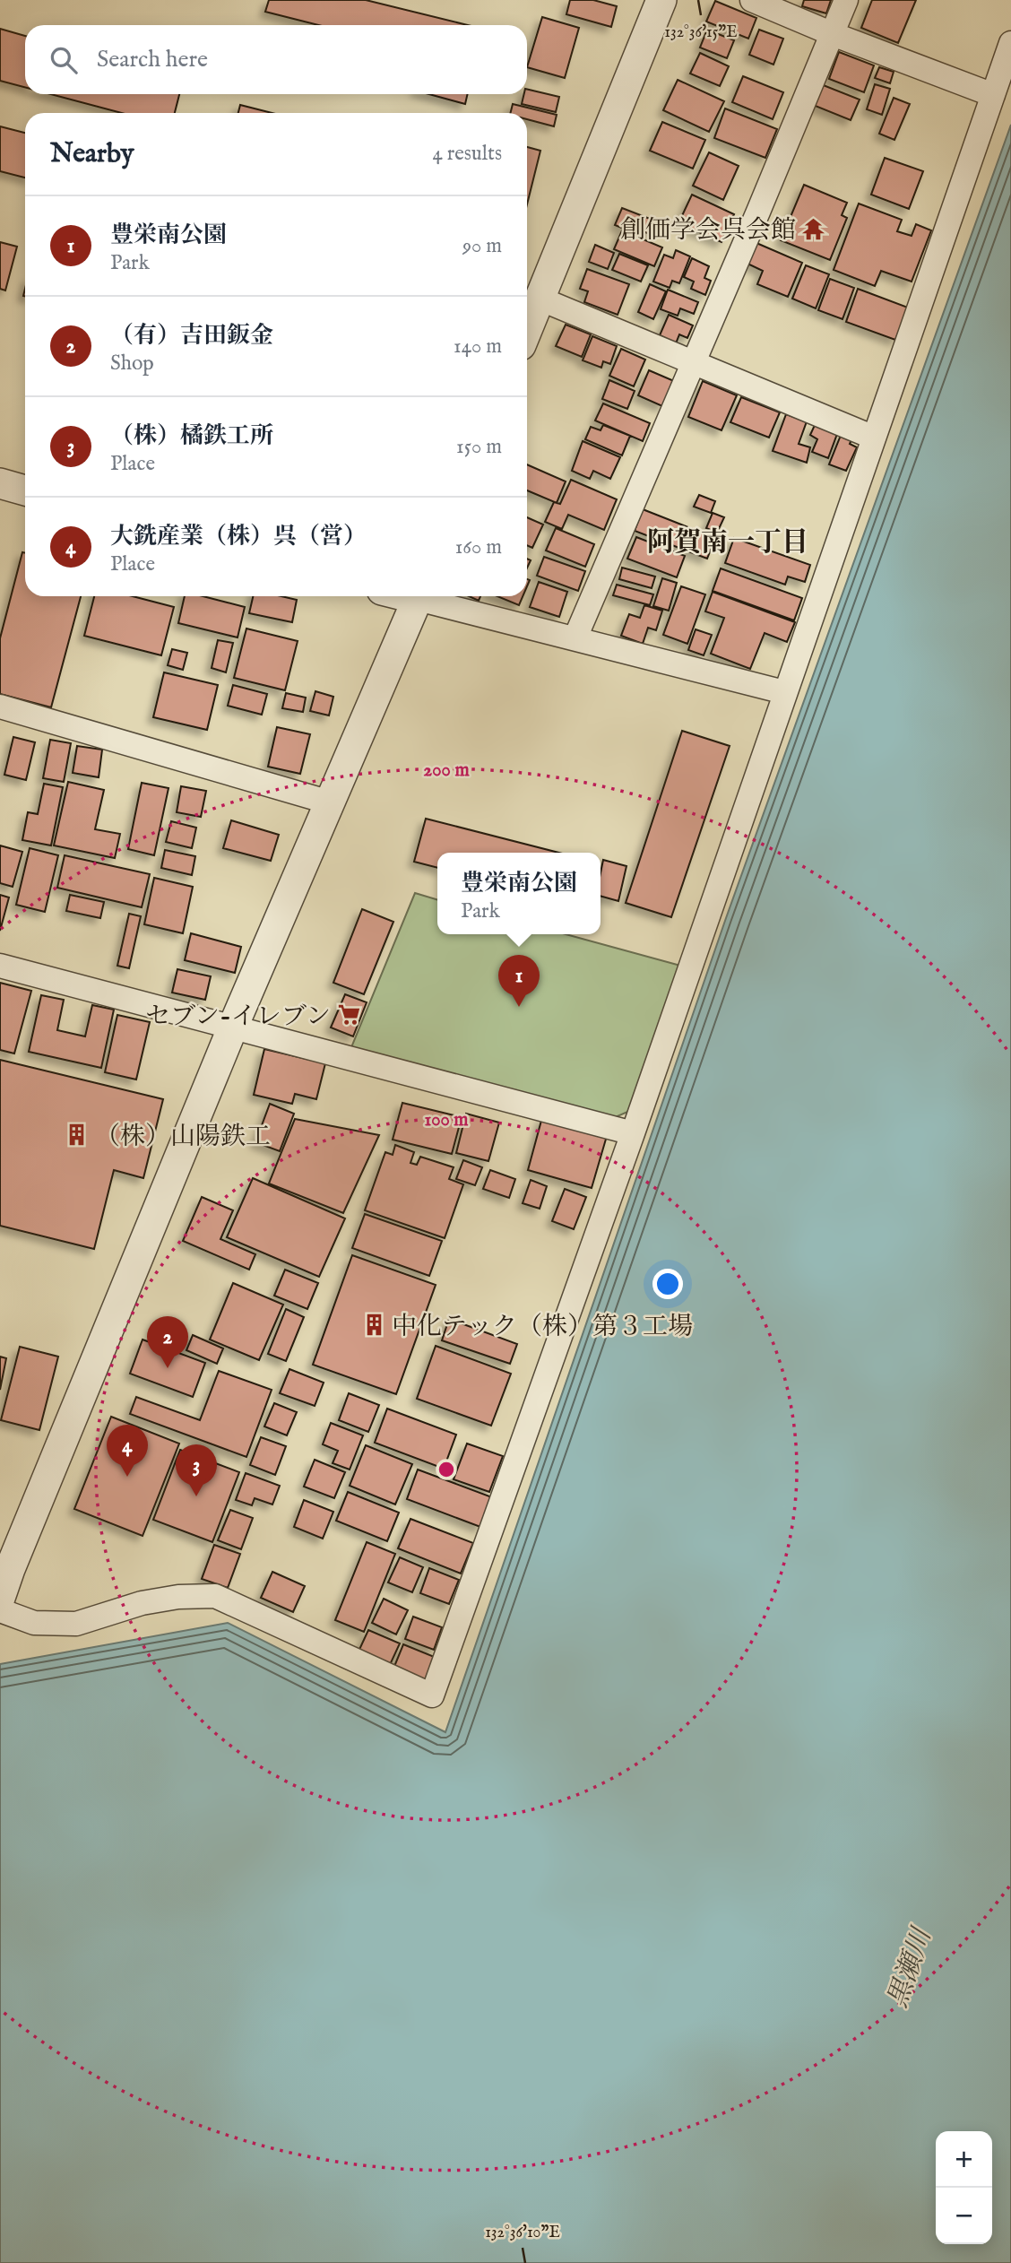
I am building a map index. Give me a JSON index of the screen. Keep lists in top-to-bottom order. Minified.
{"districts":["阿賀南一丁目"],"water":["黒瀬川"],"places":{"temple":["創価学会呉会館"],"supermarket":["セブン-イレブン"],"building":["（株）山陽鉄工","中化テック（株）第３工場"]},"page":{"search":"Search here","heading":["Nearby","4 results"],"list":[{"mark":"1","name":"豊栄南公園","note":"Park","value":"90 m"},{"mark":"2","name":"（有）吉田鈑金","note":"Shop","value":"140 m"},{"mark":"3","name":"（株）橘鉄工所","note":"Place","value":"150 m"},{"mark":"4","name":"大銑産業（株）呉（営）","note":"Place","value":"160 m"}],"popup":["豊栄南公園","Park"],"pins":["1","2","4","3"],"map_buttons":["+","−"]},"coordinates":["132°36'15\"E","132°36'10\"E"],"rings":["200 m","100 m"]}
